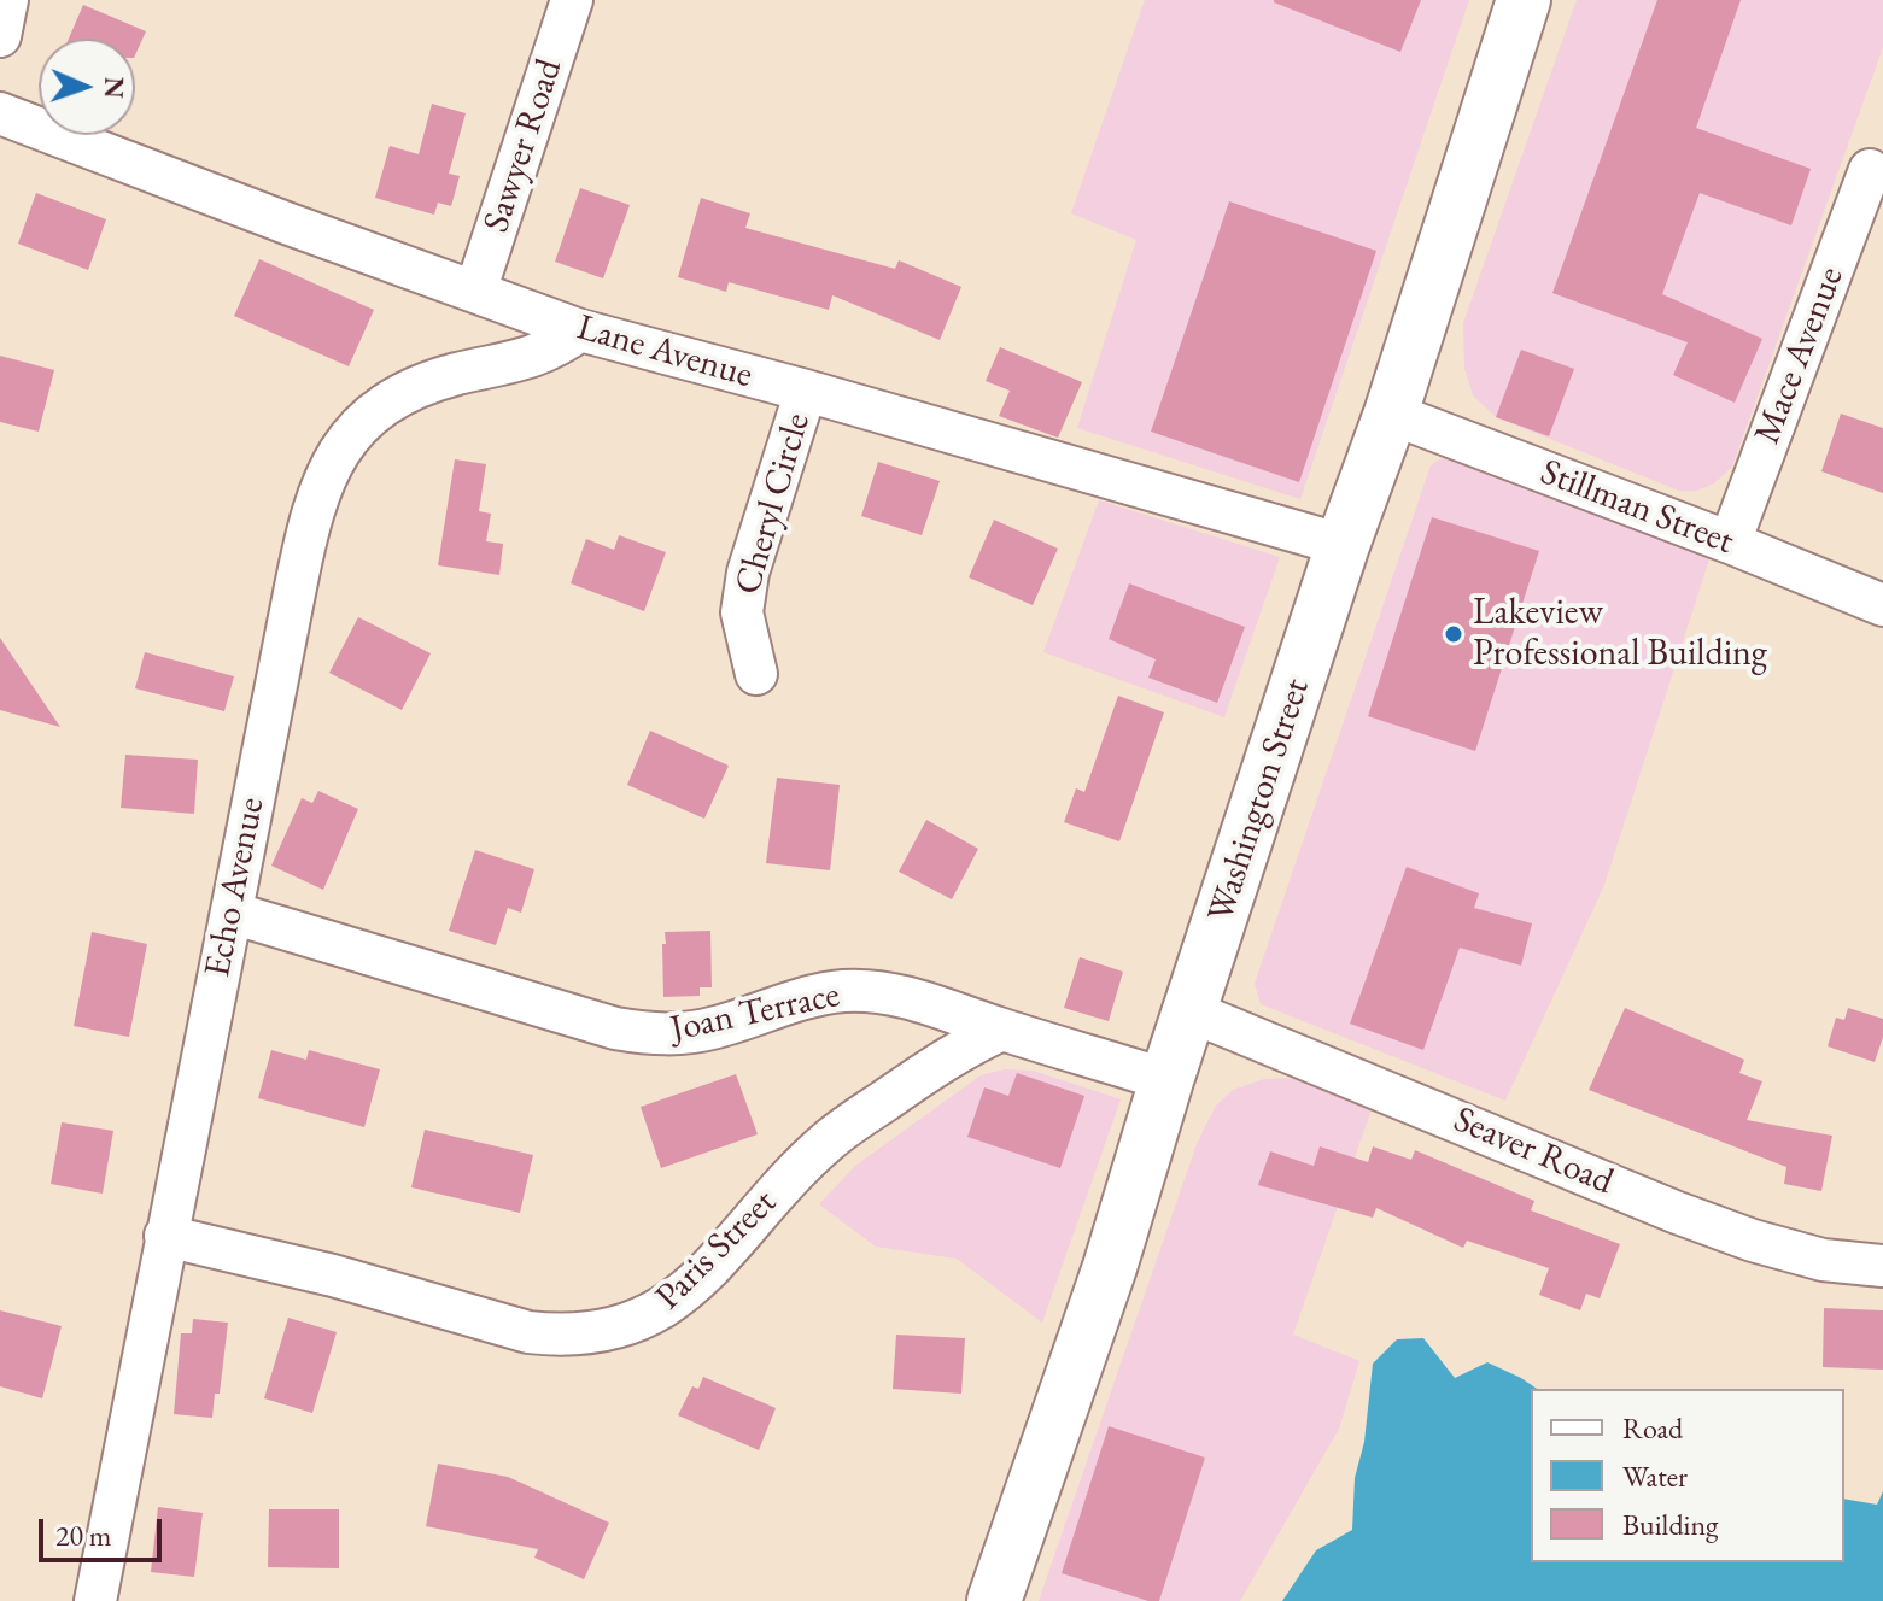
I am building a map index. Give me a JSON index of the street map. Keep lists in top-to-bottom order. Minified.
{"streets":{"main road":["Washington Street"],"street":["Sawyer Road","Lane Avenue","Mace Avenue","Cheryl Circle","Stillman Street","Echo Avenue","Joan Terrace","Seaver Road","Paris Street"]},"crossings":[["Sawyer Road","Lane Avenue"],["Lane Avenue","Cheryl Circle"],["Lane Avenue","Washington Street"],["Lane Avenue","Echo Avenue"],["Mace Avenue","Stillman Street"],["Stillman Street","Washington Street"],["Washington Street","Joan Terrace"],["Washington Street","Seaver Road"],["Echo Avenue","Joan Terrace"],["Echo Avenue","Paris Street"],["Joan Terrace","Paris Street"]],"places":["Lakeview Professional Building"],"legend":["Road","Water","Building"],"scale_bar":"20 m","north":"right"}
